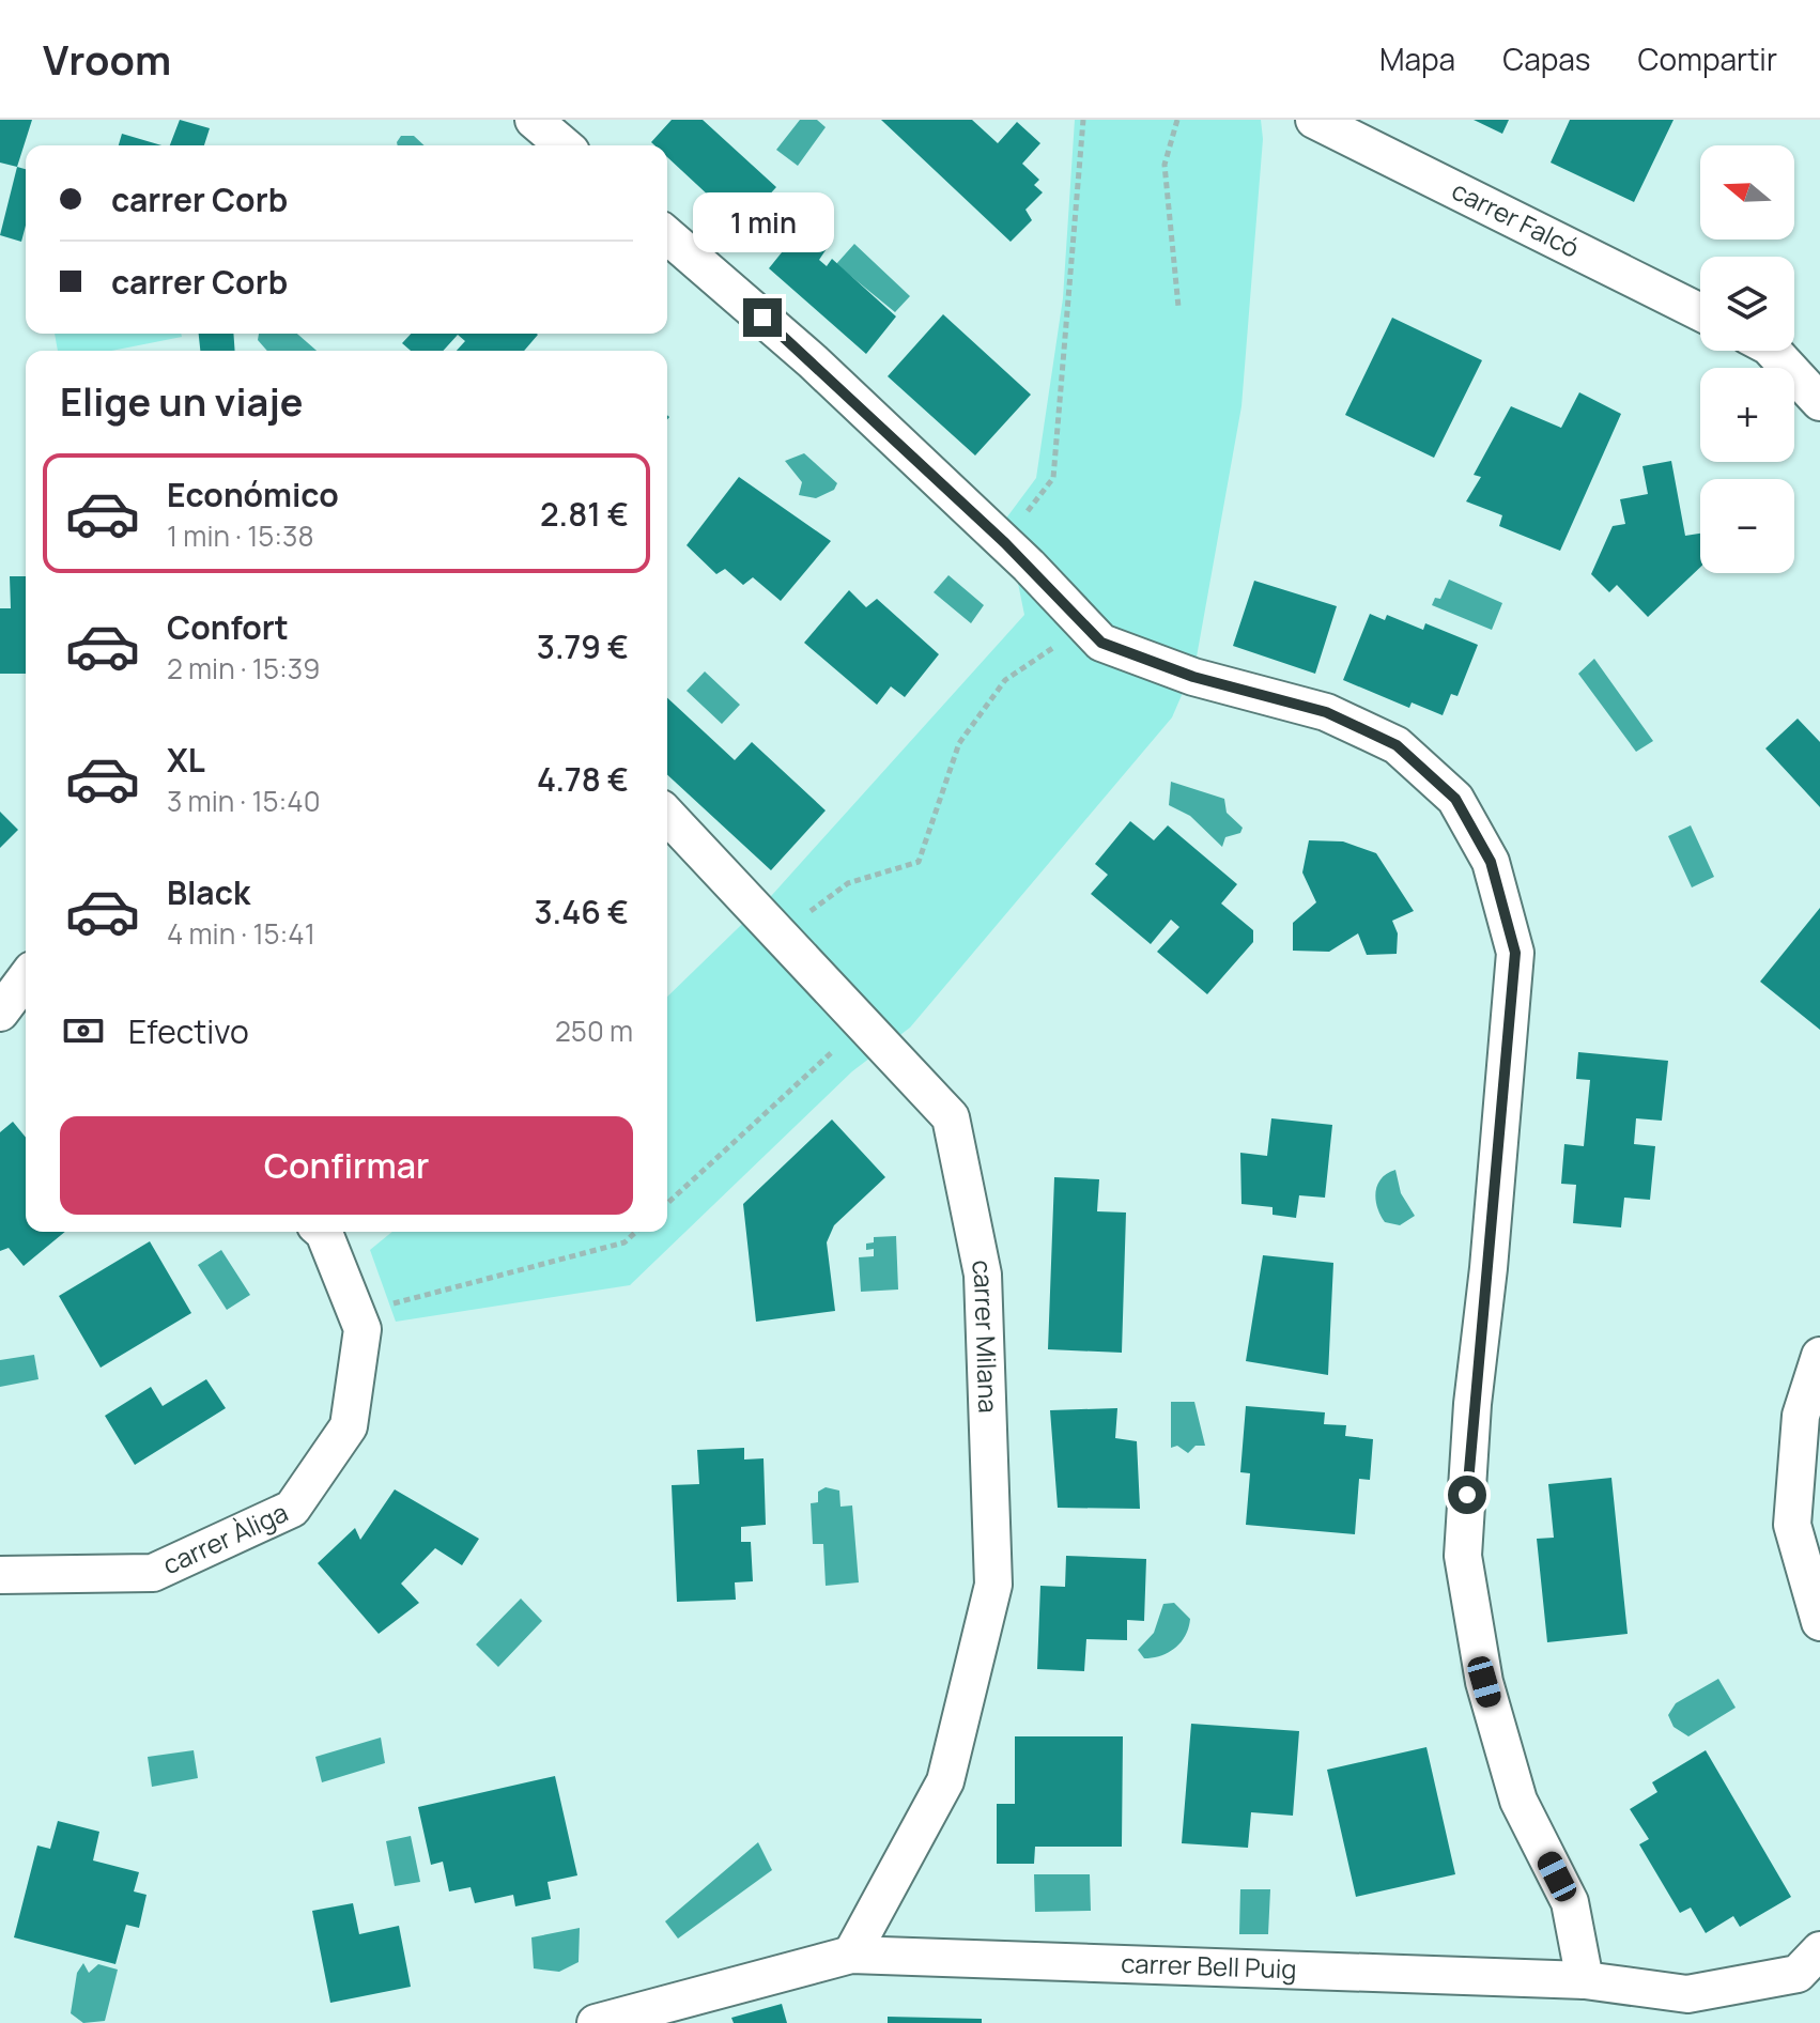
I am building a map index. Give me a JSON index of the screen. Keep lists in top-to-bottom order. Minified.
{"streets":{"street":["carrer Falcó","carrer Milana","carrer Àliga","carrer Bell Puig"]},"crossings":[["carrer Milana","carrer Bell Puig"]],"north":"left","page":{"header":"Vroom","nav":["Mapa","Capas","Compartir"],"map_buttons":["+","−"],"banner":["carrer Corb","carrer Corb"],"bubble":"1 min","heading":"Elige un viaje","list":[{"name":"Económico","note":"1 min · 15:38","value":"2.81 €"},{"name":"Confort","note":"2 min · 15:39","value":"3.79 €"},{"name":"XL","note":"3 min · 15:40","value":"4.78 €"},{"name":"Black","note":"4 min · 15:41","value":"3.46 €"}],"pay":["Efectivo","250 m"],"buttons":"Confirmar"}}
